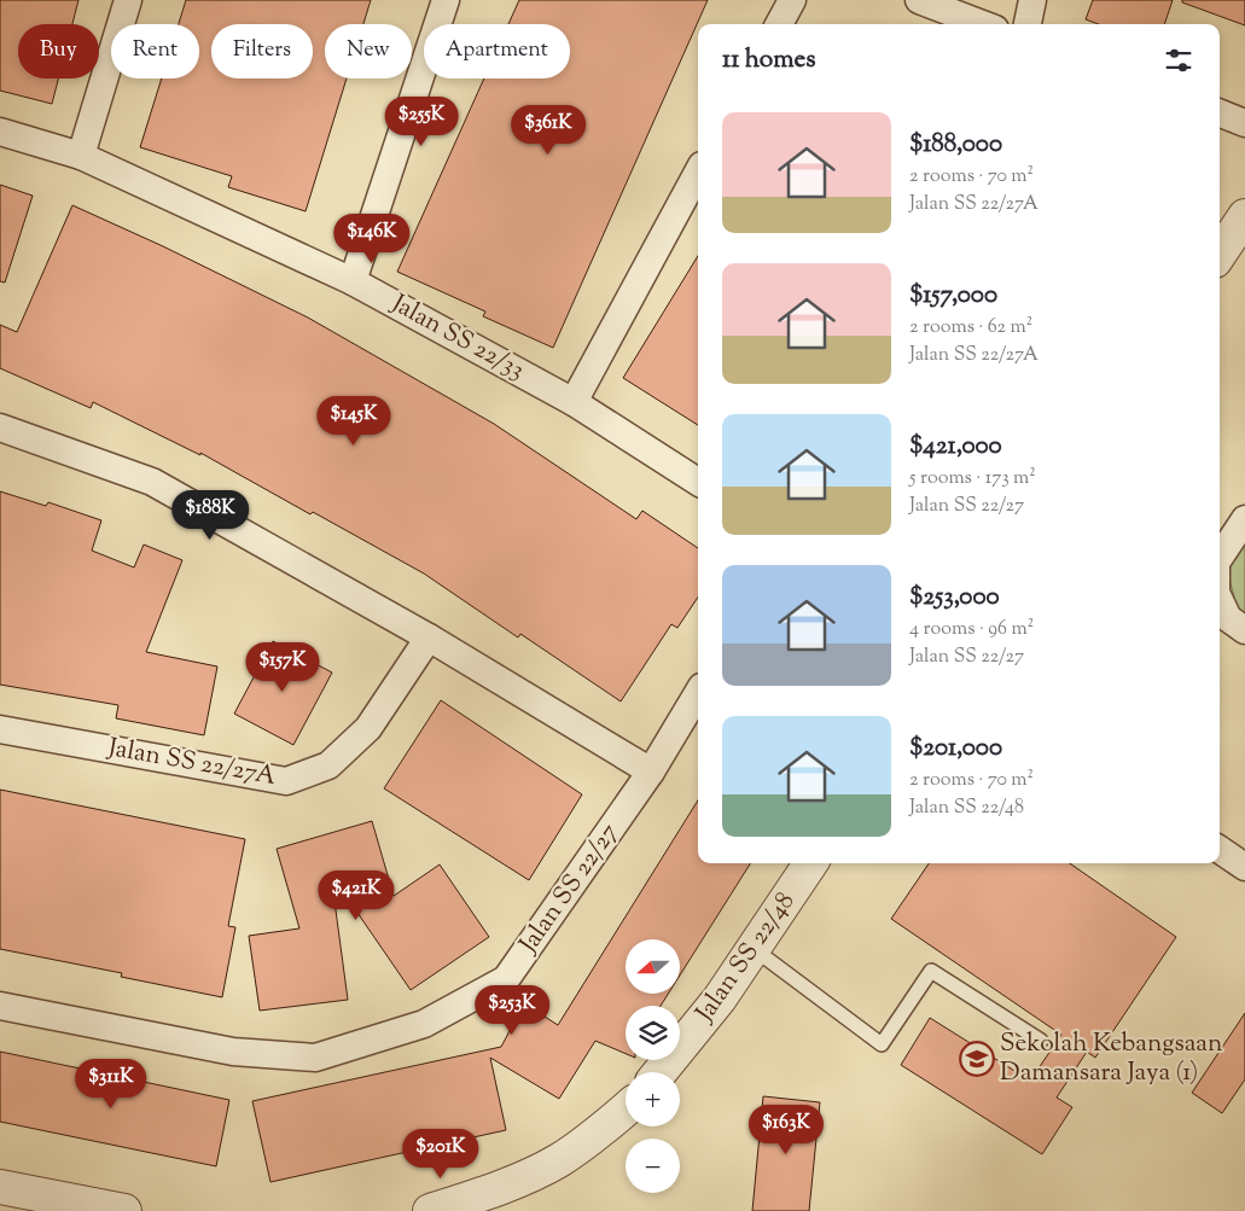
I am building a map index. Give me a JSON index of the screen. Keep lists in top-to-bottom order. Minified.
{"streets":{"street":["Jalan SS 22/33","Jalan SS 22/27A","Jalan SS 22/27","Jalan SS 22/48"]},"places":{"school or university":["Sekolah Kebangsaan Damansara Jaya (1)"]},"north":"left","page":{"chip":["Buy","Rent","Filters","New","Apartment"],"heading":"11 homes","price":["$255K","$361K","$146K","$145K","$188K","$157K","$421K","$253K","$311K","$163K","$201K"],"list":[{"name":"$188,000","note":"2 rooms · 70 m² · Jalan SS 22/27A"},{"name":"$157,000","note":"2 rooms · 62 m² · Jalan SS 22/27A"},{"name":"$421,000","note":"5 rooms · 173 m² · Jalan SS 22/27"},{"name":"$253,000","note":"4 rooms · 96 m² · Jalan SS 22/27"},{"name":"$201,000","note":"2 rooms · 70 m² · Jalan SS 22/48"}],"map_buttons":["+","−"]}}
